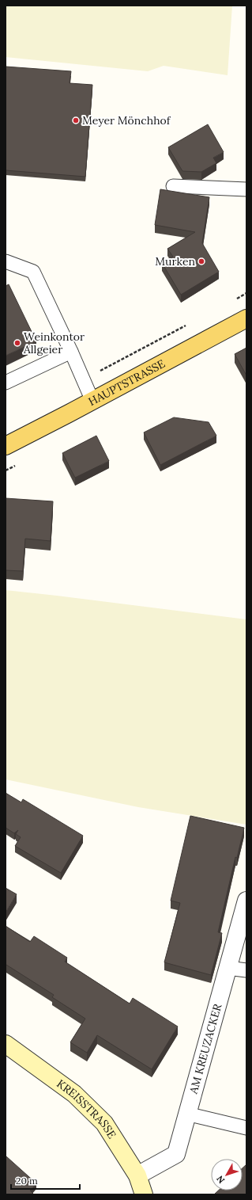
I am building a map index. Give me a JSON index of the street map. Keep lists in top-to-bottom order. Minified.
{"streets":{"main road":["HAUPTSTRASSE"],"street":["AM KREUZACKER","KREISSTRASSE"]},"crossings":[["AM KREUZACKER","KREISSTRASSE"]],"places":["Meyer Mönchhof","Murken","Weinkontor Allgeier"],"scale_bar":"20 m","north":"bottom left"}
